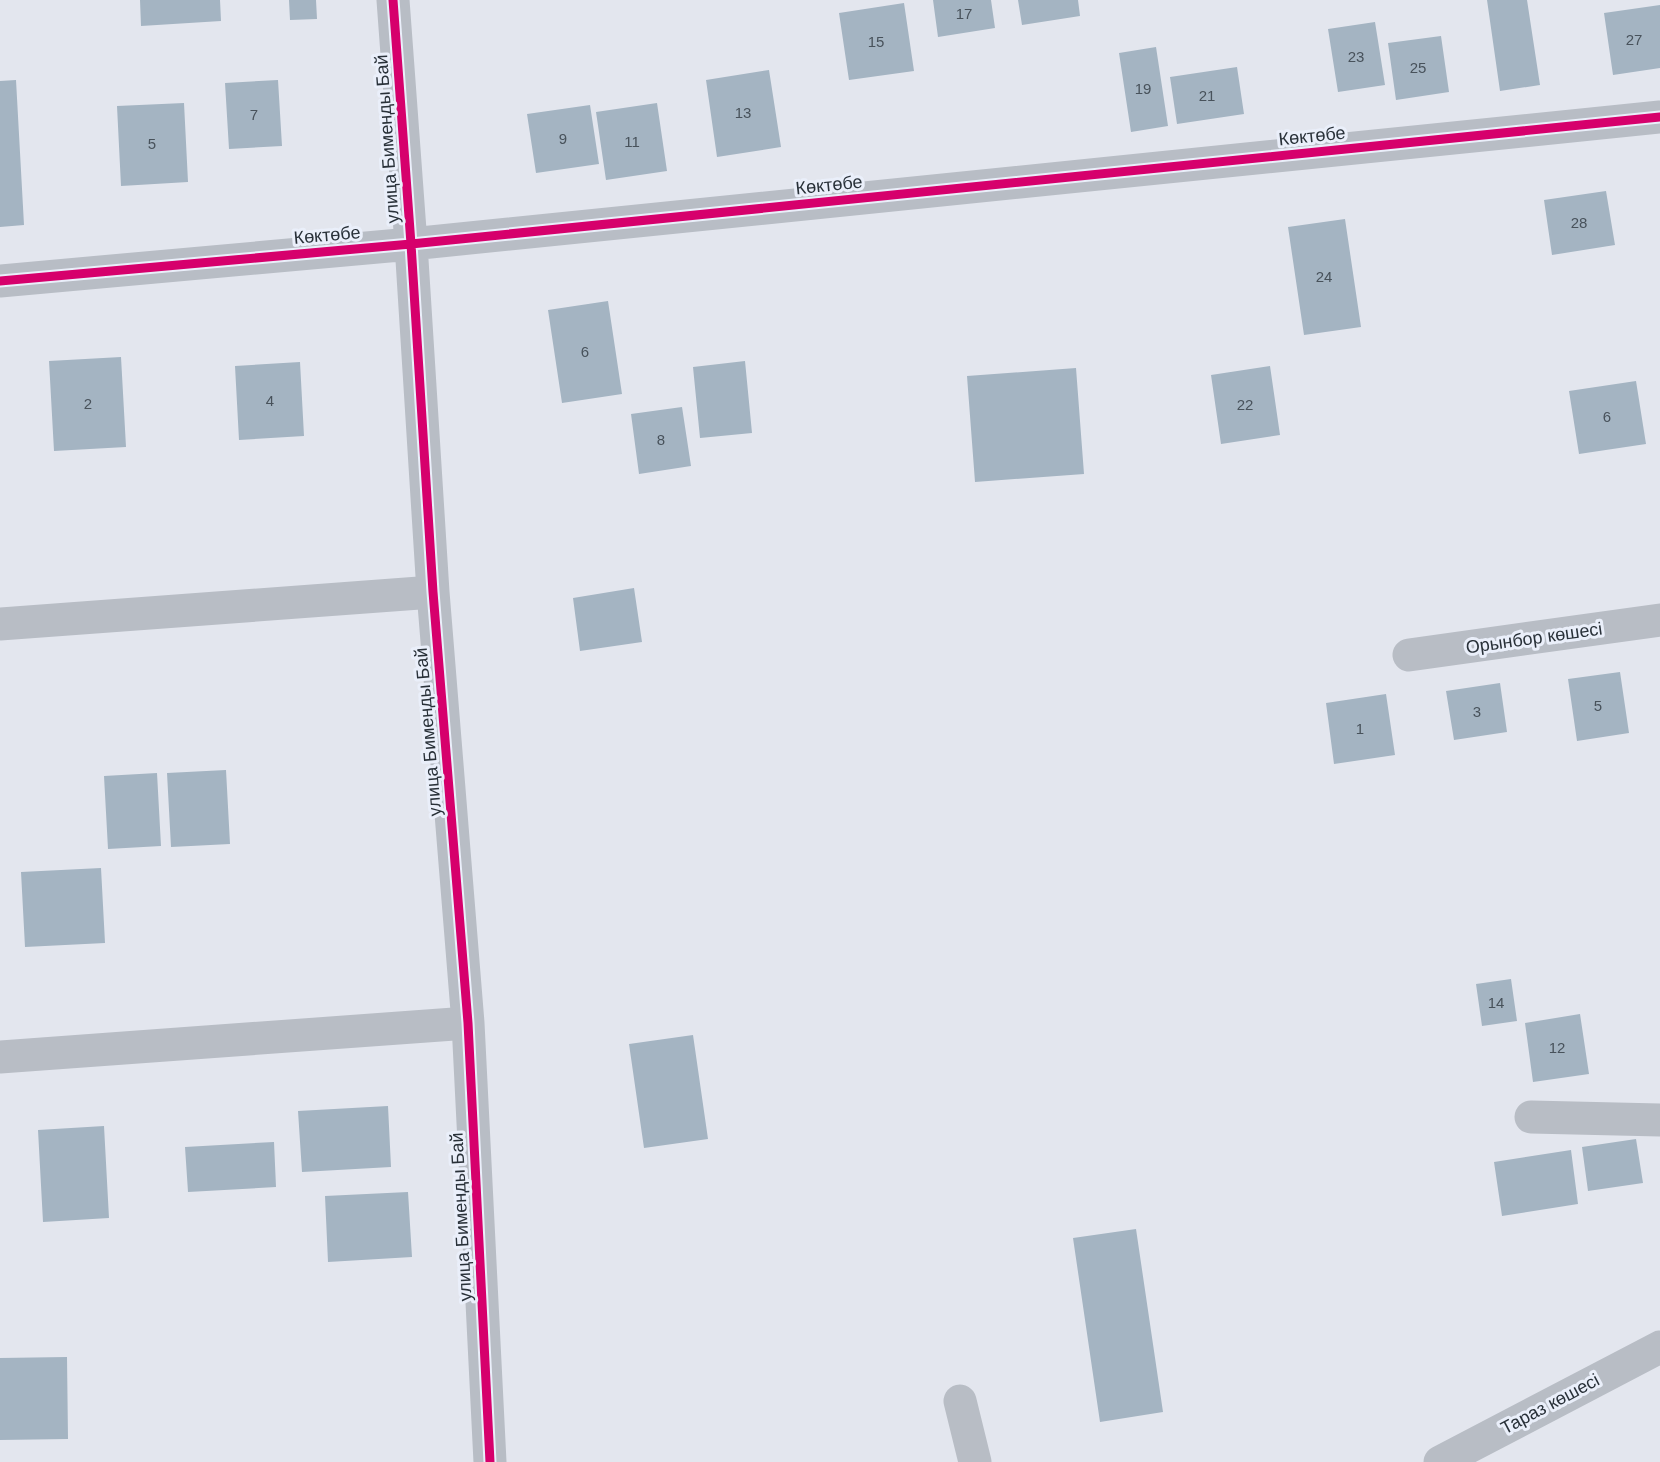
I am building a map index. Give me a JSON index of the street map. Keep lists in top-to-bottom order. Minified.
{"streets":{"street":["Көктөбе","улица Бименды Бай","Орынбор көшесі","Тараз көшесі"]},"crossings":[["Көктөбе","улица Бименды Бай"]],"house_numbers":["17","27","15","23","25","19","21","13","7","9","11","5","28","24","6","4","2","22","6","8","5","3","1","14","12"]}
